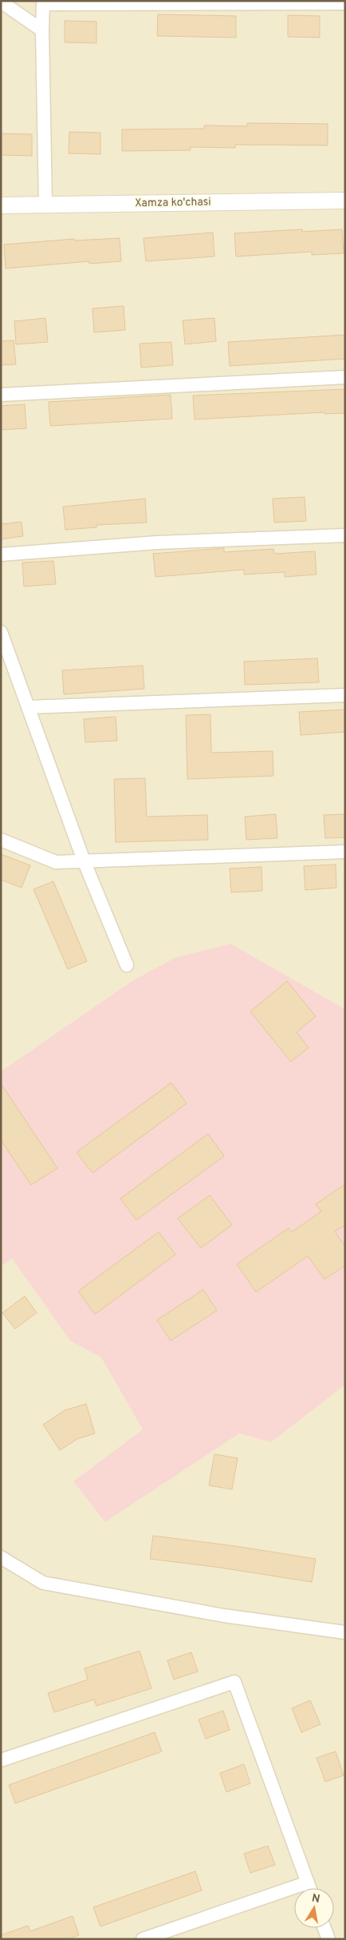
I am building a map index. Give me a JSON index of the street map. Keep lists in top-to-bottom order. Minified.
{"streets":{"street":["Xamza ko'chasi"]},"north":"top"}
